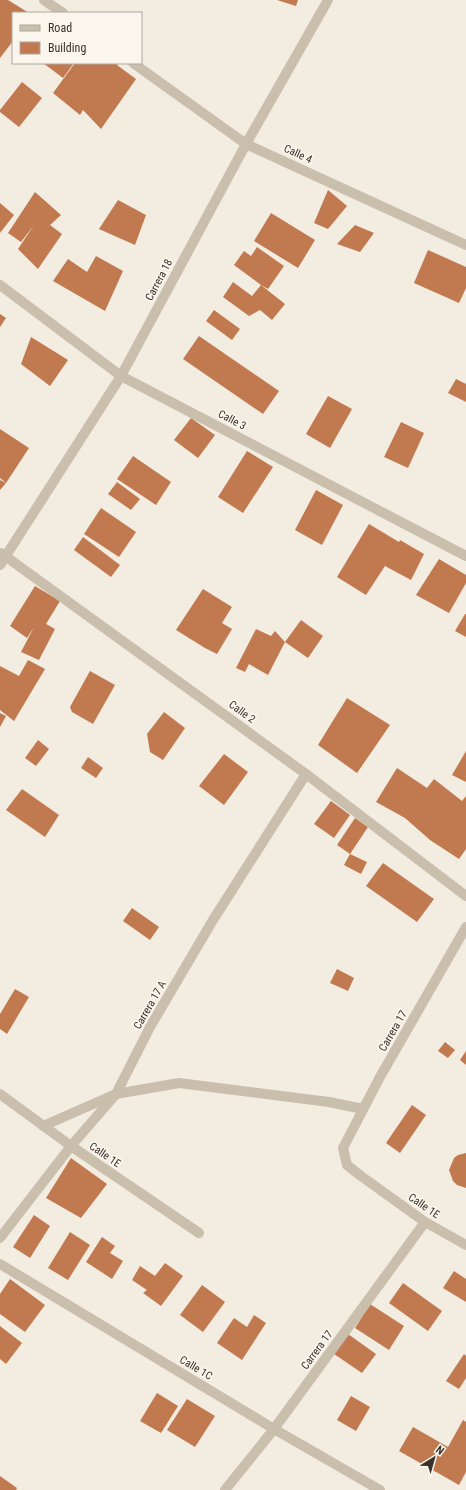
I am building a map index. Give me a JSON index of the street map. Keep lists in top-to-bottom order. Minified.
{"streets":{"street":["Calle 4","Carrera 18","Calle 3","Calle 2","Carrera 17 A","Carrera 17","Calle 1E","Calle 1C"]},"crossings":[["Calle 4","Carrera 18"],["Carrera 18","Calle 3"],["Carrera 18","Calle 2"],["Calle 2","Carrera 17 A"],["Carrera 17 A","Calle 1E"],["Carrera 17","Calle 1E"],["Carrera 17","Calle 1C"]],"legend":["Road","Building"],"north":"top right"}
